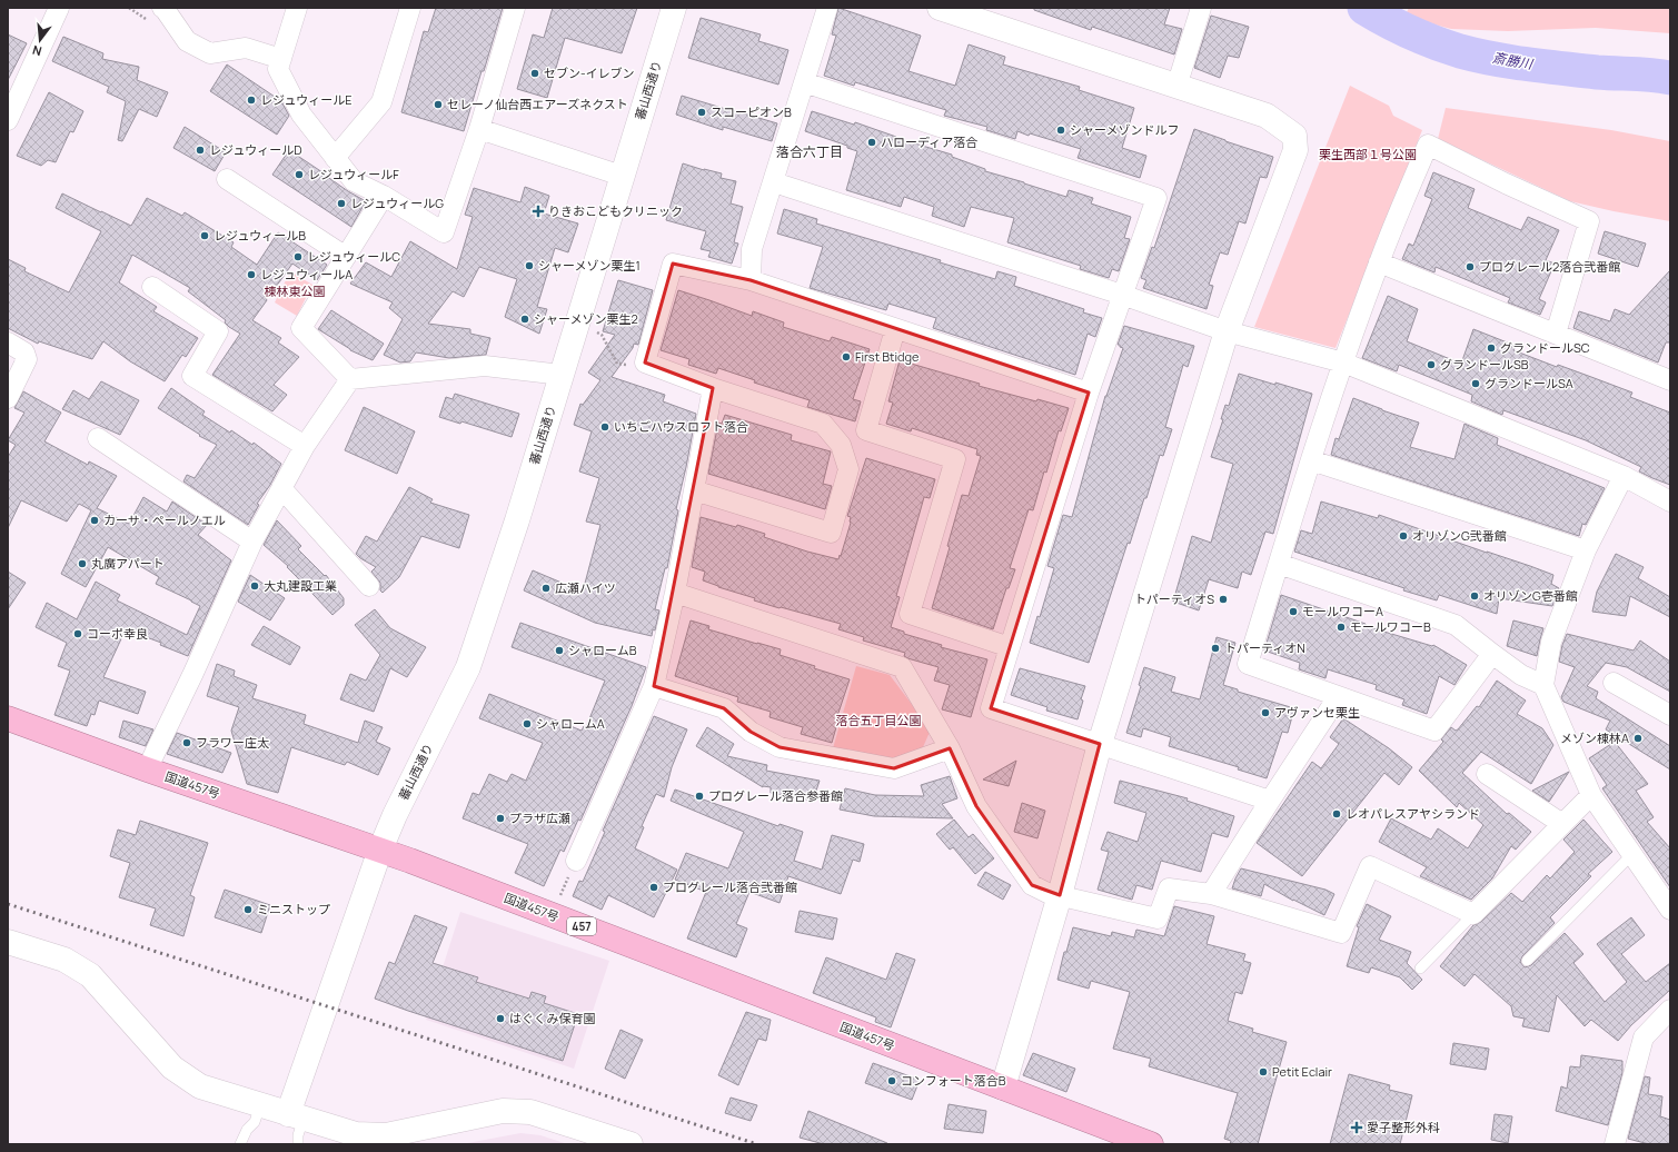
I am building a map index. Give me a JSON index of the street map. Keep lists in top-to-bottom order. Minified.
{"streets":{"highway":["国道457号","457"],"street":["蕃山西通り"]},"crossings":[["蕃山西通り","国道457号"]],"districts":["落合六丁目"],"water":["斎勝川"],"parks":["栗生西部１号公園","棟林東公園","落合五丁目公園"],"places":{"other":["セブン-イレブン","レジュウィールE","セレーノ仙台西エアーズネクスト","スコーピオンB","シャーメゾンドルフ","ハローディア落合","レジュウィールD","レジュウィールF","レジュウィールG","レジュウィールB","レジュウィールC","シャーメゾン栗生1","プログレール2落合弐番館","レジュウィールA","シャーメゾン栗生2","グランドールSC","First Btidge","グランドールSB","グランドールSA","いちごハウスロフト落合","カーサ・ペールノエル","オリゾンG弐番館","丸廣アパート","大丸建設工業","広瀬ハイツ","オリゾンG壱番館","トパーティオS","モールワコーA","モールワコーB","コーポ幸良","トパーティオN","シャロームB","アヴァンセ栗生","シャロームA","メゾン棟林A","フラワー庄太","プログレール落合参番館","レオパレスアヤシランド","プラザ広瀬","プログレール落合弐番館","ミニストップ","はぐくみ保育園","Petit Eclair","コンフォート落合B"],"health":["りきおこどもクリニック","愛子整形外科"]},"north":"bottom"}
